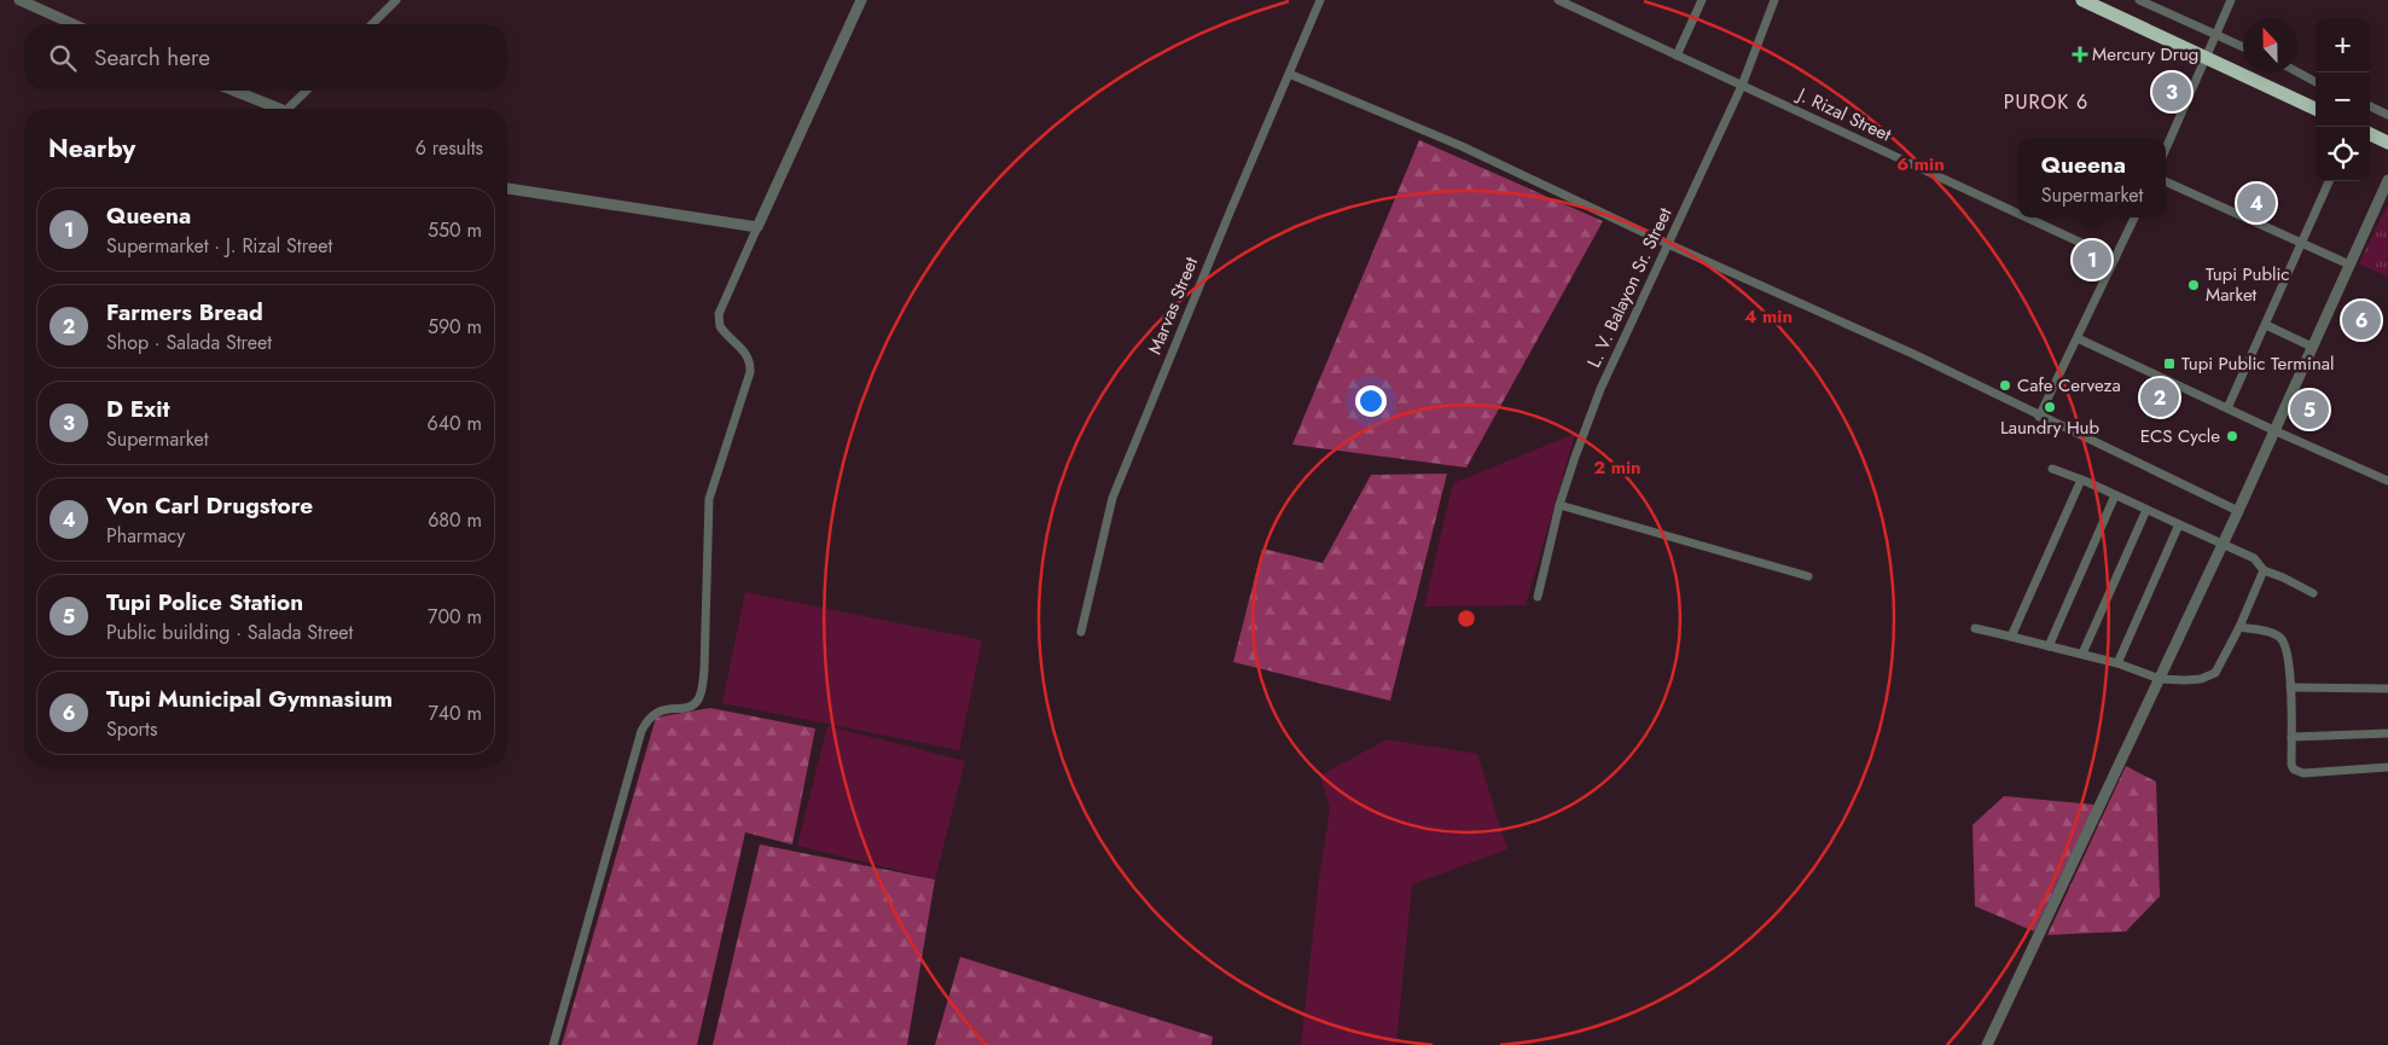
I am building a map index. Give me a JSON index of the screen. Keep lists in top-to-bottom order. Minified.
{"streets":{"street":["J. Rizal Street","L. V. Balayon Sr. Street","Marvas Street"]},"crossings":[["J. Rizal Street","L. V. Balayon Sr. Street"]],"districts":["PUROK 6"],"places":{"health":["Mercury Drug"],"other":["Tupi Public Market","Cafe Cerveza","Laundry Hub","ECS Cycle"],"transit":["Tupi Public Terminal"]},"north":"top","page":{"map_buttons":["+","−"],"search":"Search here","pins":["3","4","1","6","2","5"],"heading":["Nearby","6 results"],"popup":["Queena","Supermarket"],"list":[{"mark":"1","name":"Queena","note":"Supermarket · J. Rizal Street","value":"550 m"},{"mark":"2","name":"Farmers Bread","note":"Shop · Salada Street","value":"590 m"},{"mark":"3","name":"D Exit","note":"Supermarket","value":"640 m"},{"mark":"4","name":"Von Carl Drugstore","note":"Pharmacy","value":"680 m"},{"mark":"5","name":"Tupi Police Station","note":"Public building · Salada Street","value":"700 m"},{"mark":"6","name":"Tupi Municipal Gymnasium","note":"Sports","value":"740 m"}]},"rings":["6 min","4 min","2 min"]}
